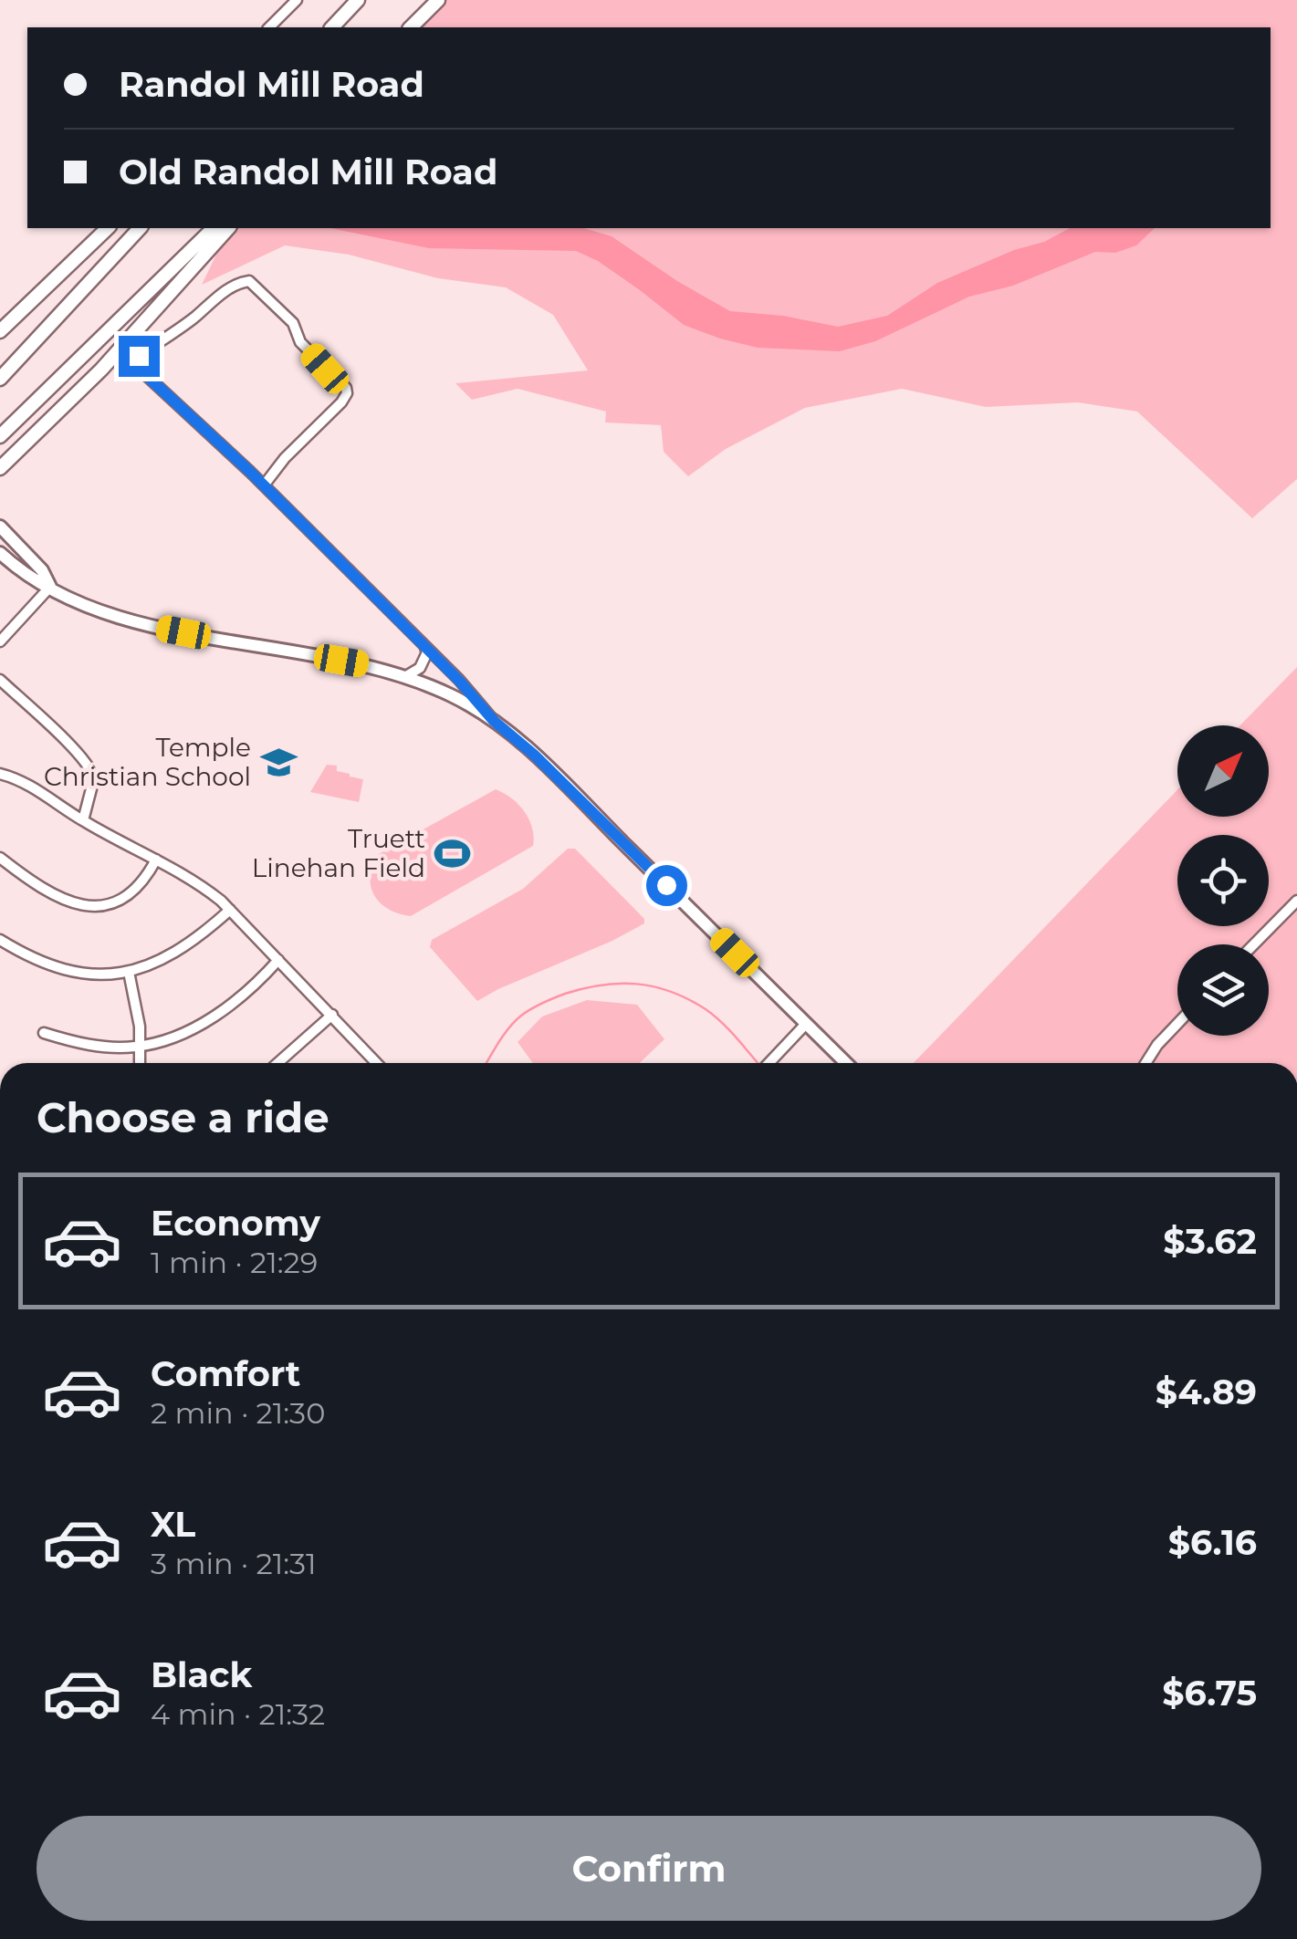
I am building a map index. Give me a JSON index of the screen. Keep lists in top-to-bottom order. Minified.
{"places":{"school or university":["Temple Christian School"],"sports":["Truett Linehan Field"]},"north":"top right","page":{"banner":["Randol Mill Road","Old Randol Mill Road"],"heading":"Choose a ride","list":[{"name":"Economy","note":"1 min · 21:29","value":"$3.62"},{"name":"Comfort","note":"2 min · 21:30","value":"$4.89"},{"name":"XL","note":"3 min · 21:31","value":"$6.16"},{"name":"Black","note":"4 min · 21:32","value":"$6.75"}],"buttons":"Confirm"}}
